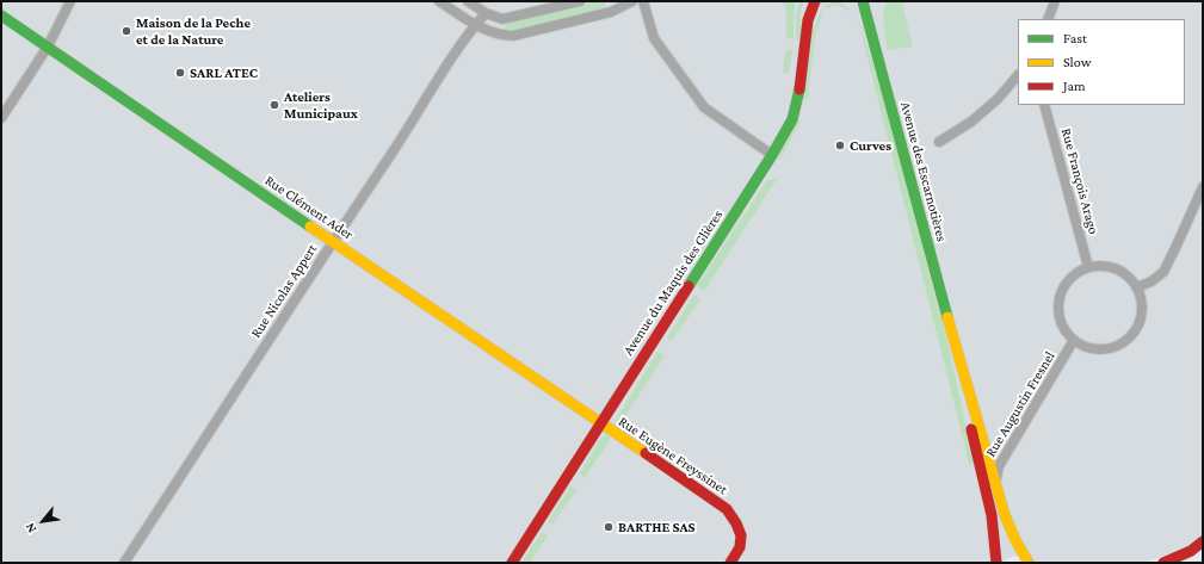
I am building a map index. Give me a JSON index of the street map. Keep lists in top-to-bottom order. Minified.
{"streets":{"main road":["Avenue des Escarnotières","Rue Clément Ader","Avenue du Maquis des Glières","Rue Eugène Freyssinet"],"street":["Rue François Arago","Rue Nicolas Appert","Rue Augustin Fresnel"]},"crossings":[["Avenue des Escarnotières","Rue Augustin Fresnel"],["Rue François Arago","Rue Augustin Fresnel"],["Rue Clément Ader","Avenue du Maquis des Glières"],["Rue Clément Ader","Rue Nicolas Appert"],["Rue Clément Ader","Rue Eugène Freyssinet"],["Avenue du Maquis des Glières","Rue Eugène Freyssinet"]],"places":["Maison de la Peche et de la Nature","SARL ATEC","Ateliers Municipaux","Curves","BARTHE SAS"],"legend":["Fast","Slow","Jam"],"north":"bottom left"}
